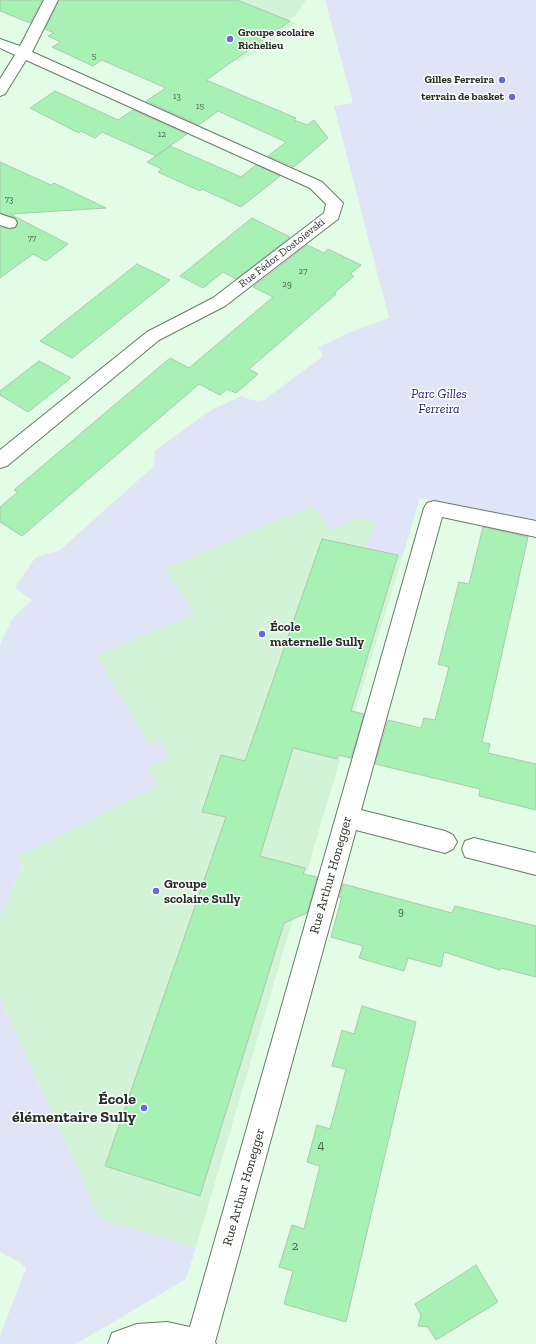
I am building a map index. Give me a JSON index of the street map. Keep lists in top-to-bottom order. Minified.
{"streets":{"street":["Rue Fédor Dostoievski","Rue Arthur Honegger"]},"parks":["Parc Gilles Ferreira"],"places":["Groupe scolaire Richelieu","Gilles Ferreira","terrain de basket","École maternelle Sully","Groupe scolaire Sully","École élémentaire Sully"],"house_numbers":["5","13","15","12","73","77","27","29","9","4","2"]}
